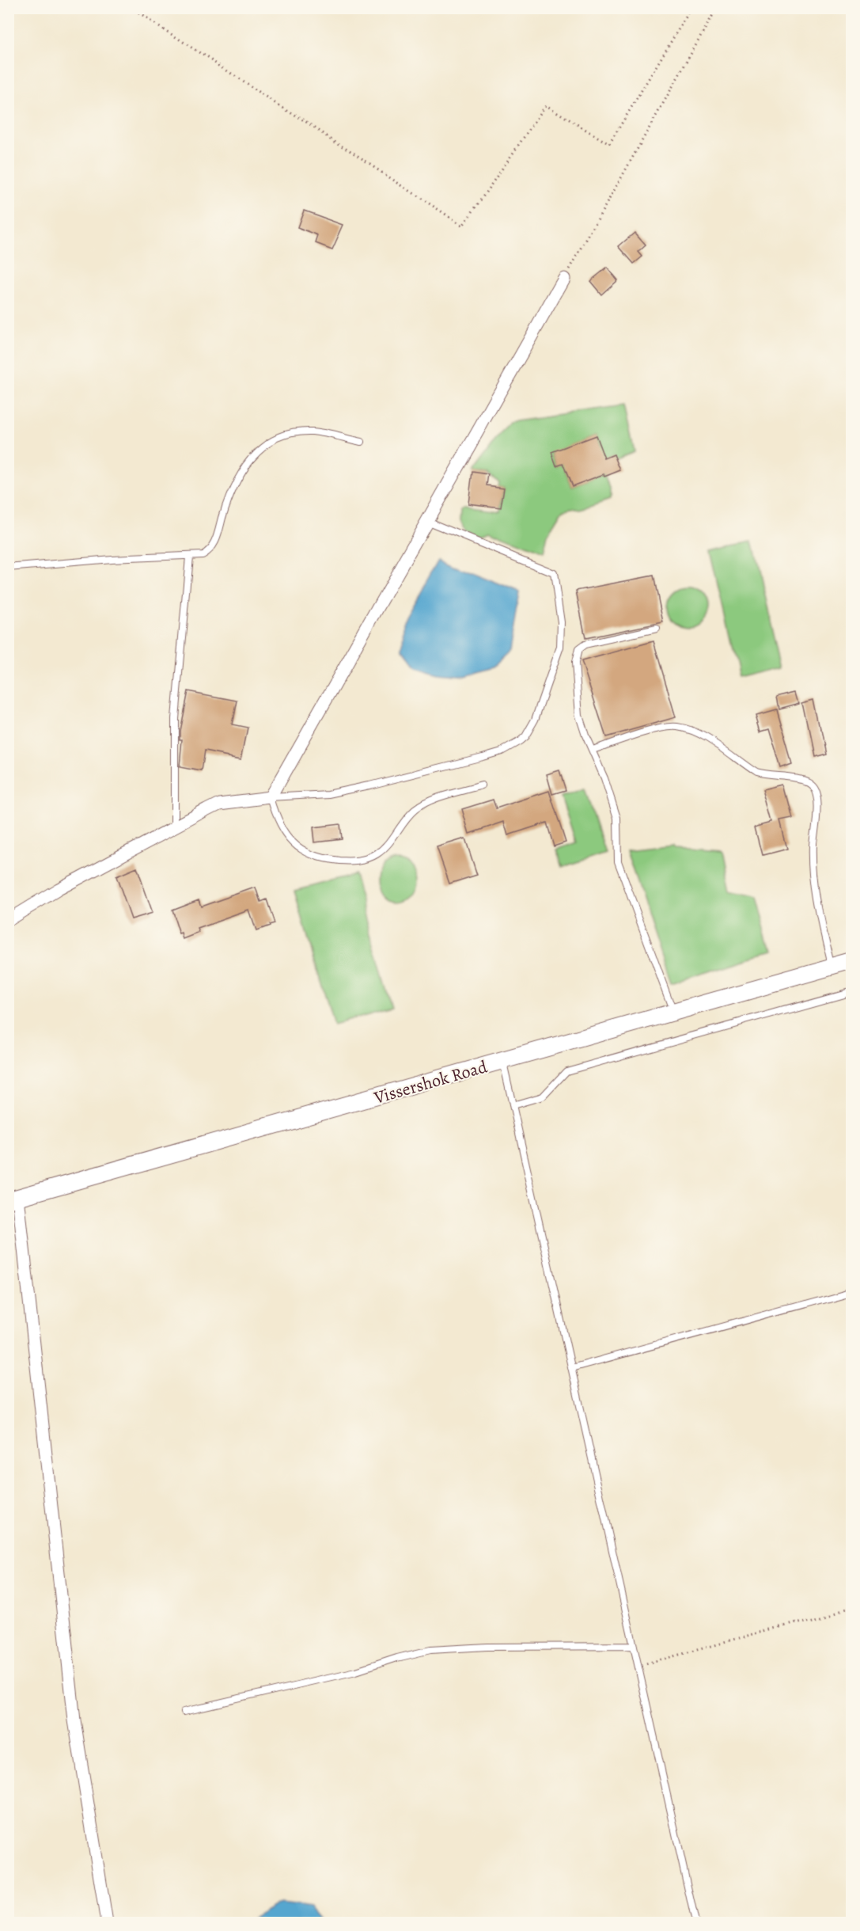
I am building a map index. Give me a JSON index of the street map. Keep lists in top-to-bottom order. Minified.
{"streets":{"main road":["Vissershok Road"]}}
